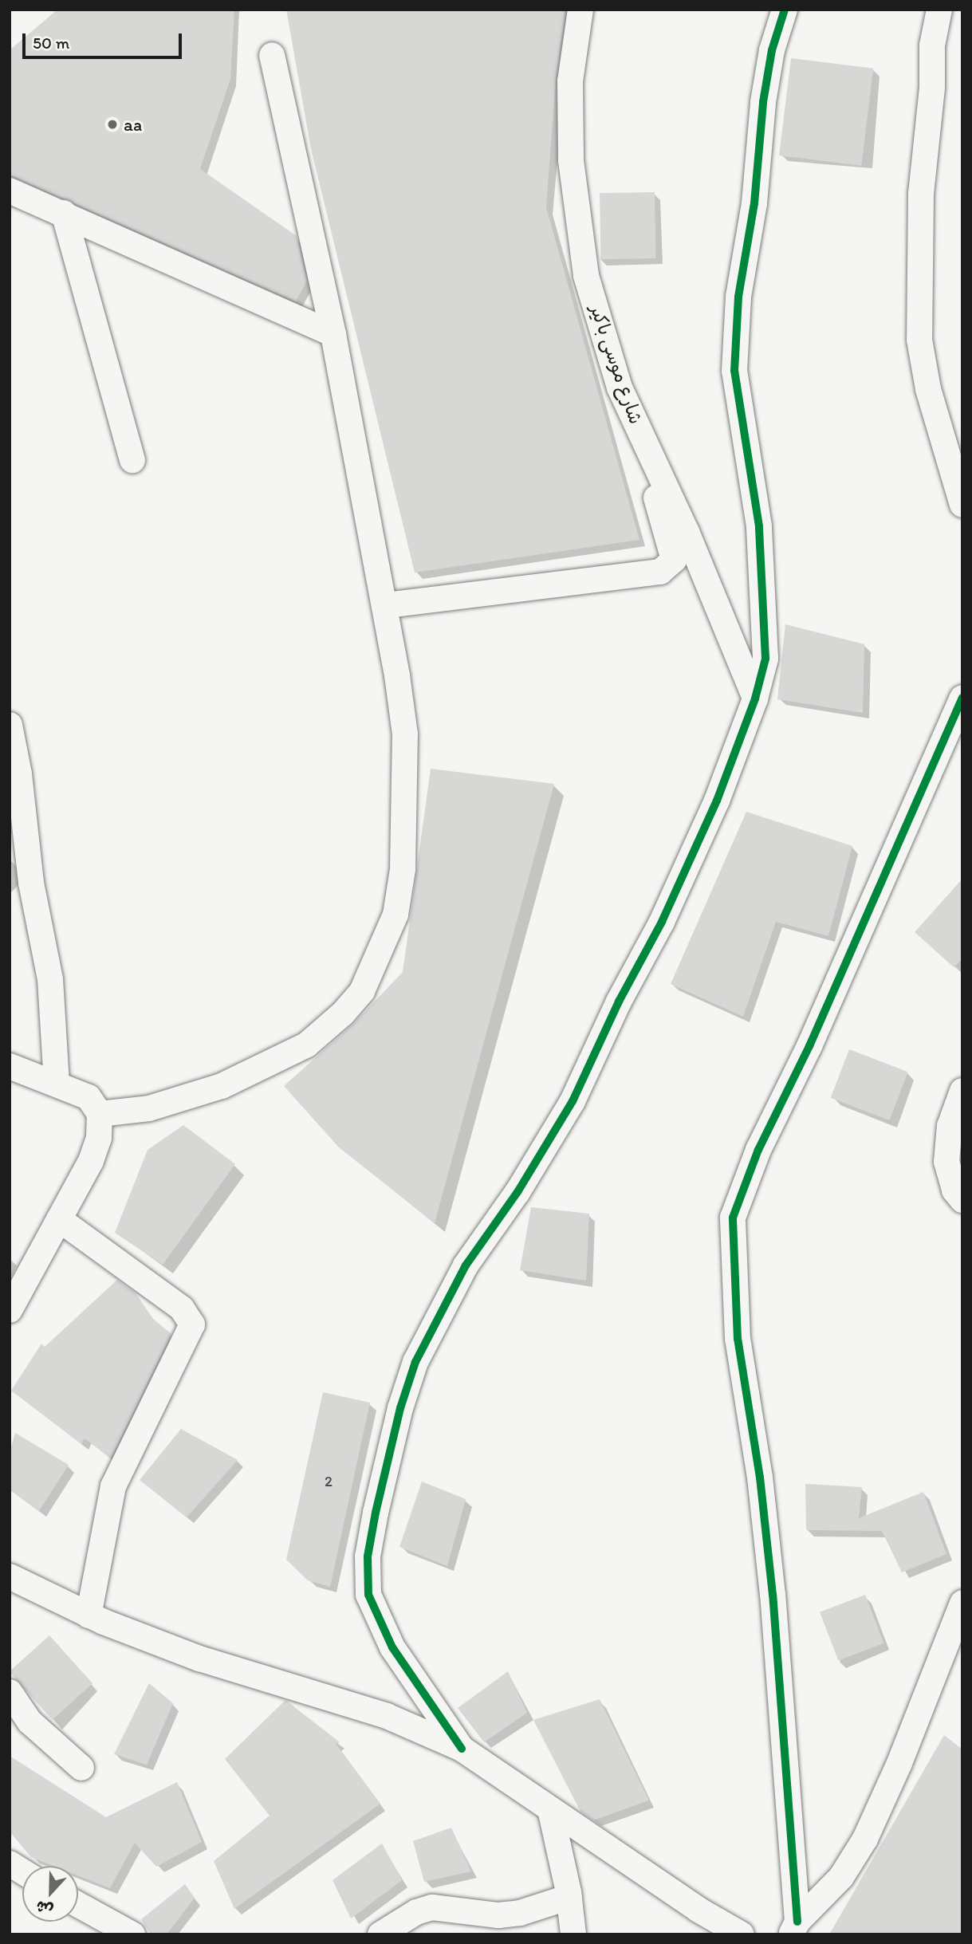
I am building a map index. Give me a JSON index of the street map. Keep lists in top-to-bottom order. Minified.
{"streets":{"street":["شارع موسى باكير"]},"places":["aa"],"house_numbers":["2"],"scale_bar":"50 m","north":"bottom"}
